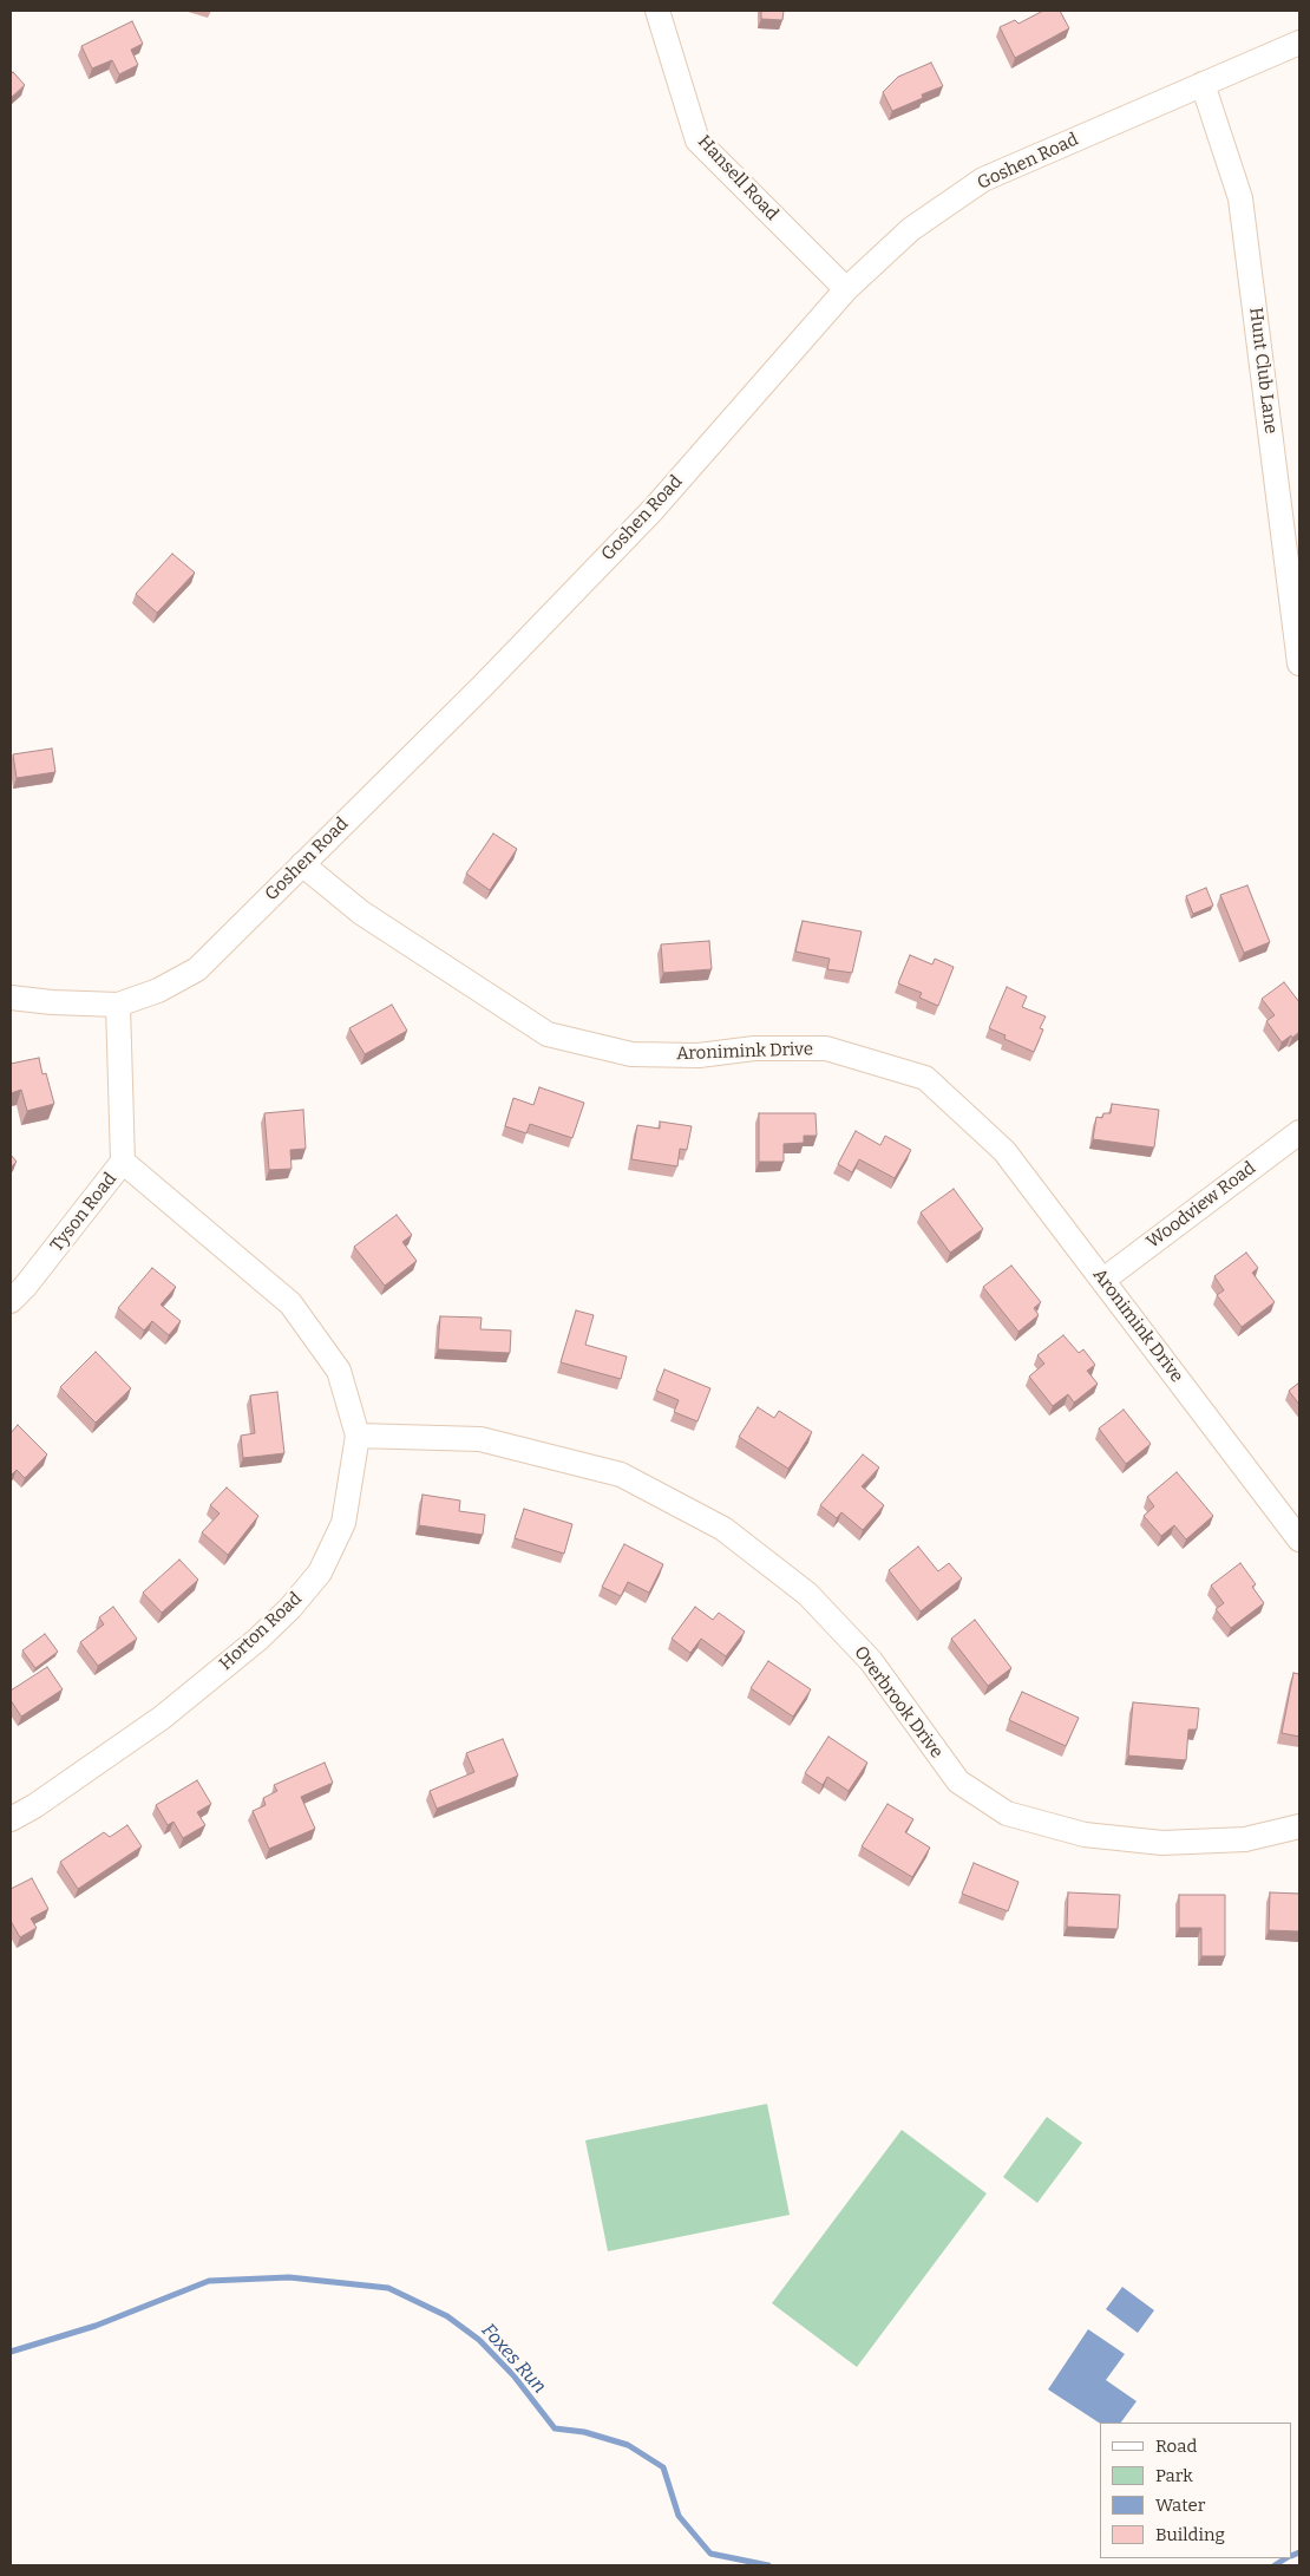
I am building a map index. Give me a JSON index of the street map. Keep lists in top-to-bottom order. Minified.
{"streets":{"street":["Goshen Road","Hansell Road","Hunt Club Lane","Aronimink Drive","Woodview Road","Tyson Road","Horton Road","Overbrook Drive"]},"crossings":[["Goshen Road","Hansell Road"],["Goshen Road","Hunt Club Lane"],["Goshen Road","Aronimink Drive"],["Goshen Road","Tyson Road"],["Aronimink Drive","Woodview Road"],["Tyson Road","Horton Road"],["Horton Road","Overbrook Drive"]],"water":["Foxes Run"],"legend":["Road","Park","Water","Building"]}
